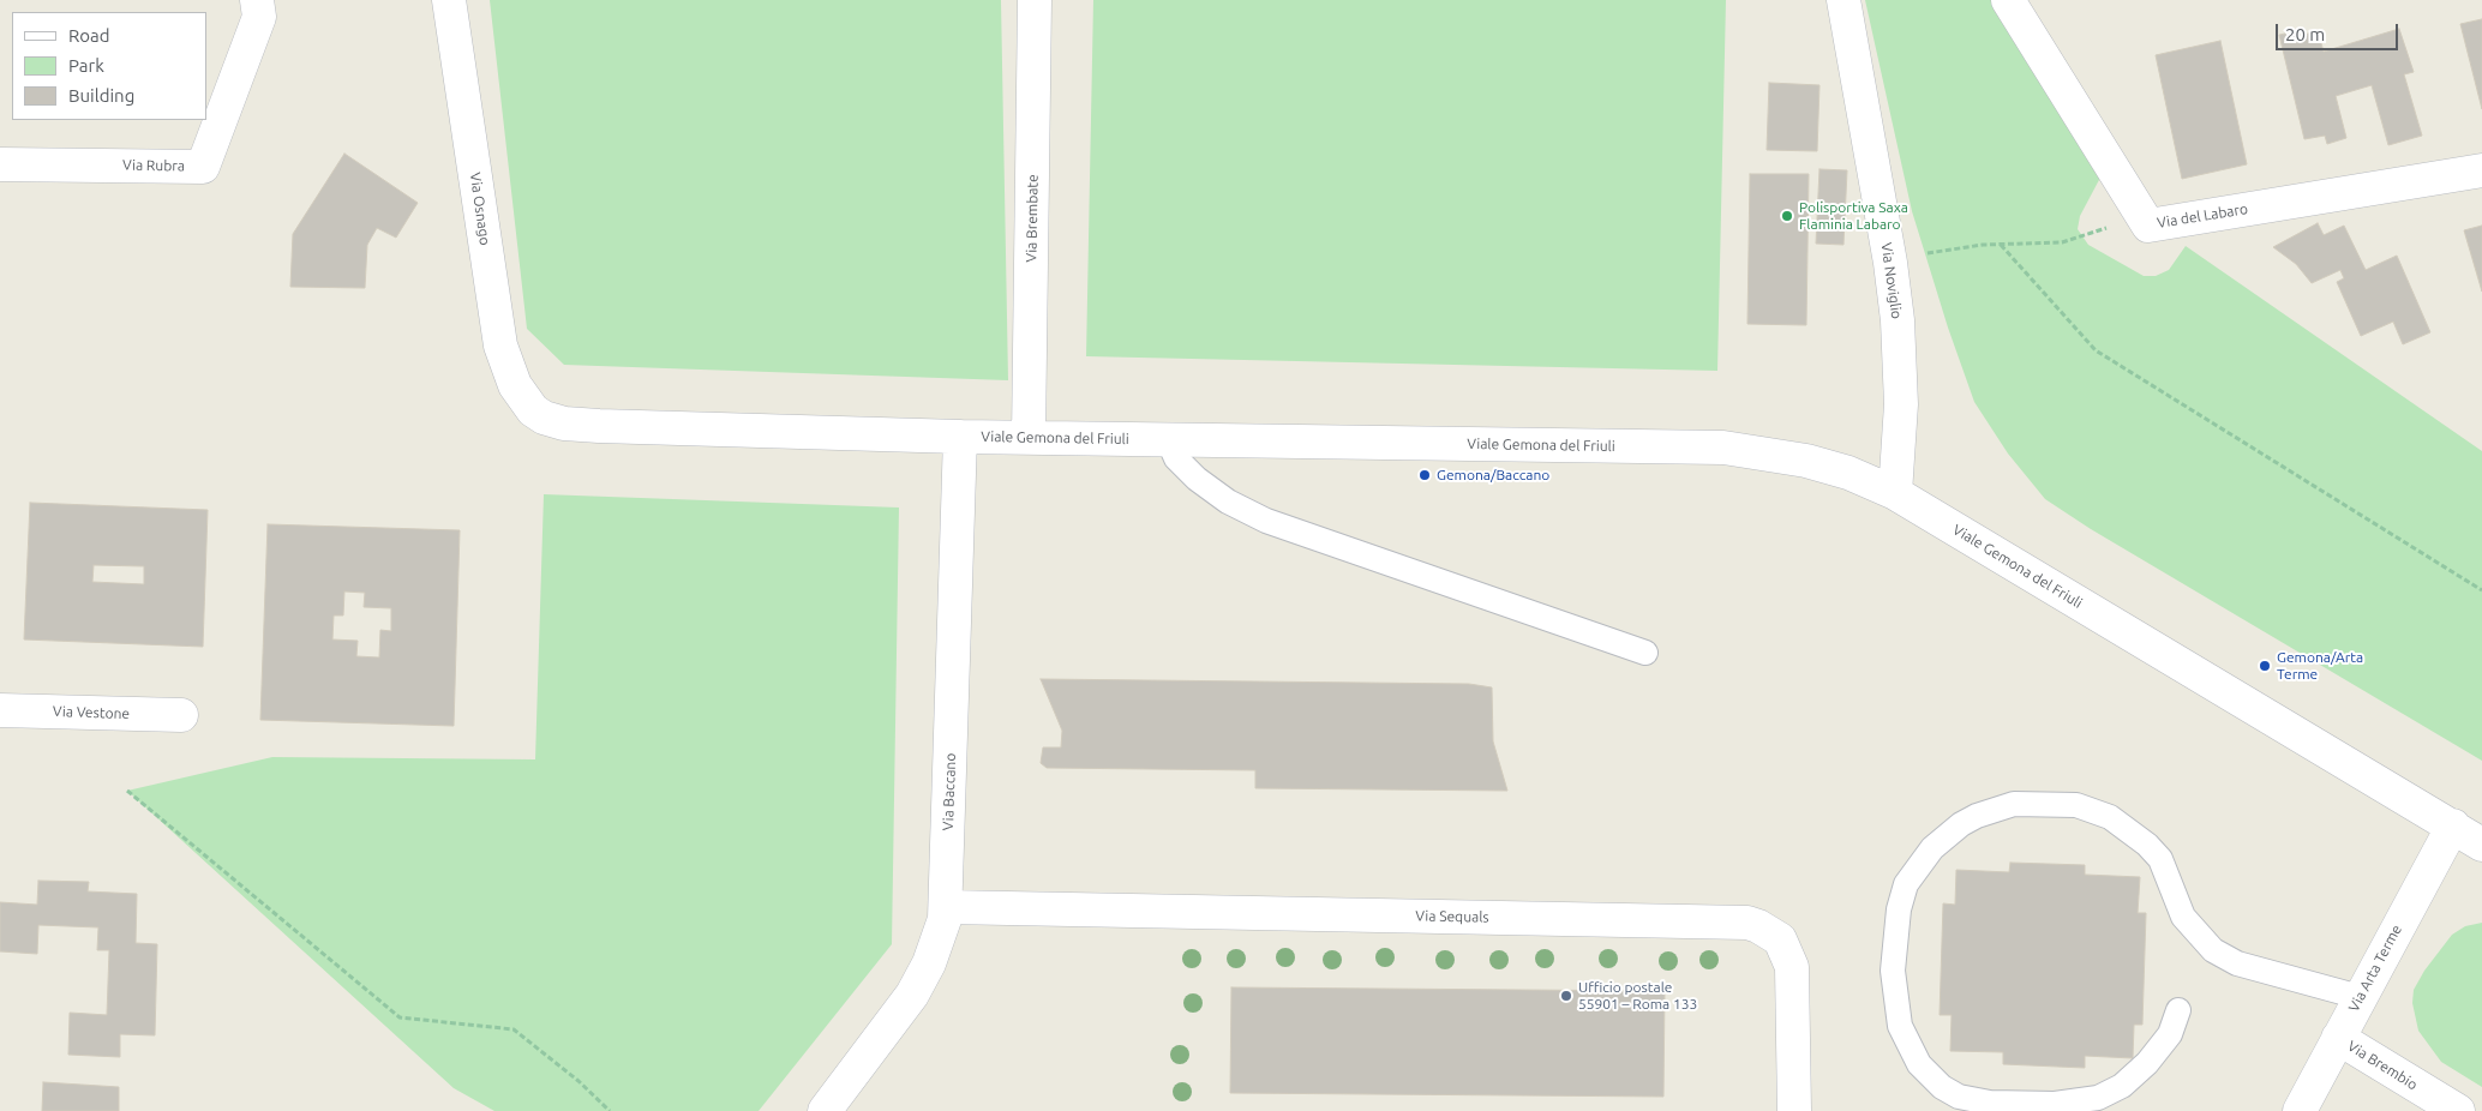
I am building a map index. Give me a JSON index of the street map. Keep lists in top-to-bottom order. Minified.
{"streets":{"street":["Via Rubra","Via Osnago","Via del Labaro","Via Brembate","Via Noviglio","Viale Gemona del Friuli","Via Vestone","Via Baccano","Via Sequals","Via Arta Terme","Via Brembio"]},"crossings":[["Via Osnago","Viale Gemona del Friuli"],["Via Brembate","Viale Gemona del Friuli"],["Via Noviglio","Viale Gemona del Friuli"],["Viale Gemona del Friuli","Via Baccano"],["Viale Gemona del Friuli","Via Arta Terme"],["Via Baccano","Via Sequals"],["Via Arta Terme","Via Brembio"]],"places":["Polisportiva Saxa Flaminia Labaro","Gemona/Baccano","Gemona/Arta Terme","Ufficio postale 55901 – Roma 133"],"legend":["Road","Park","Building"],"scale_bar":"20 m"}
